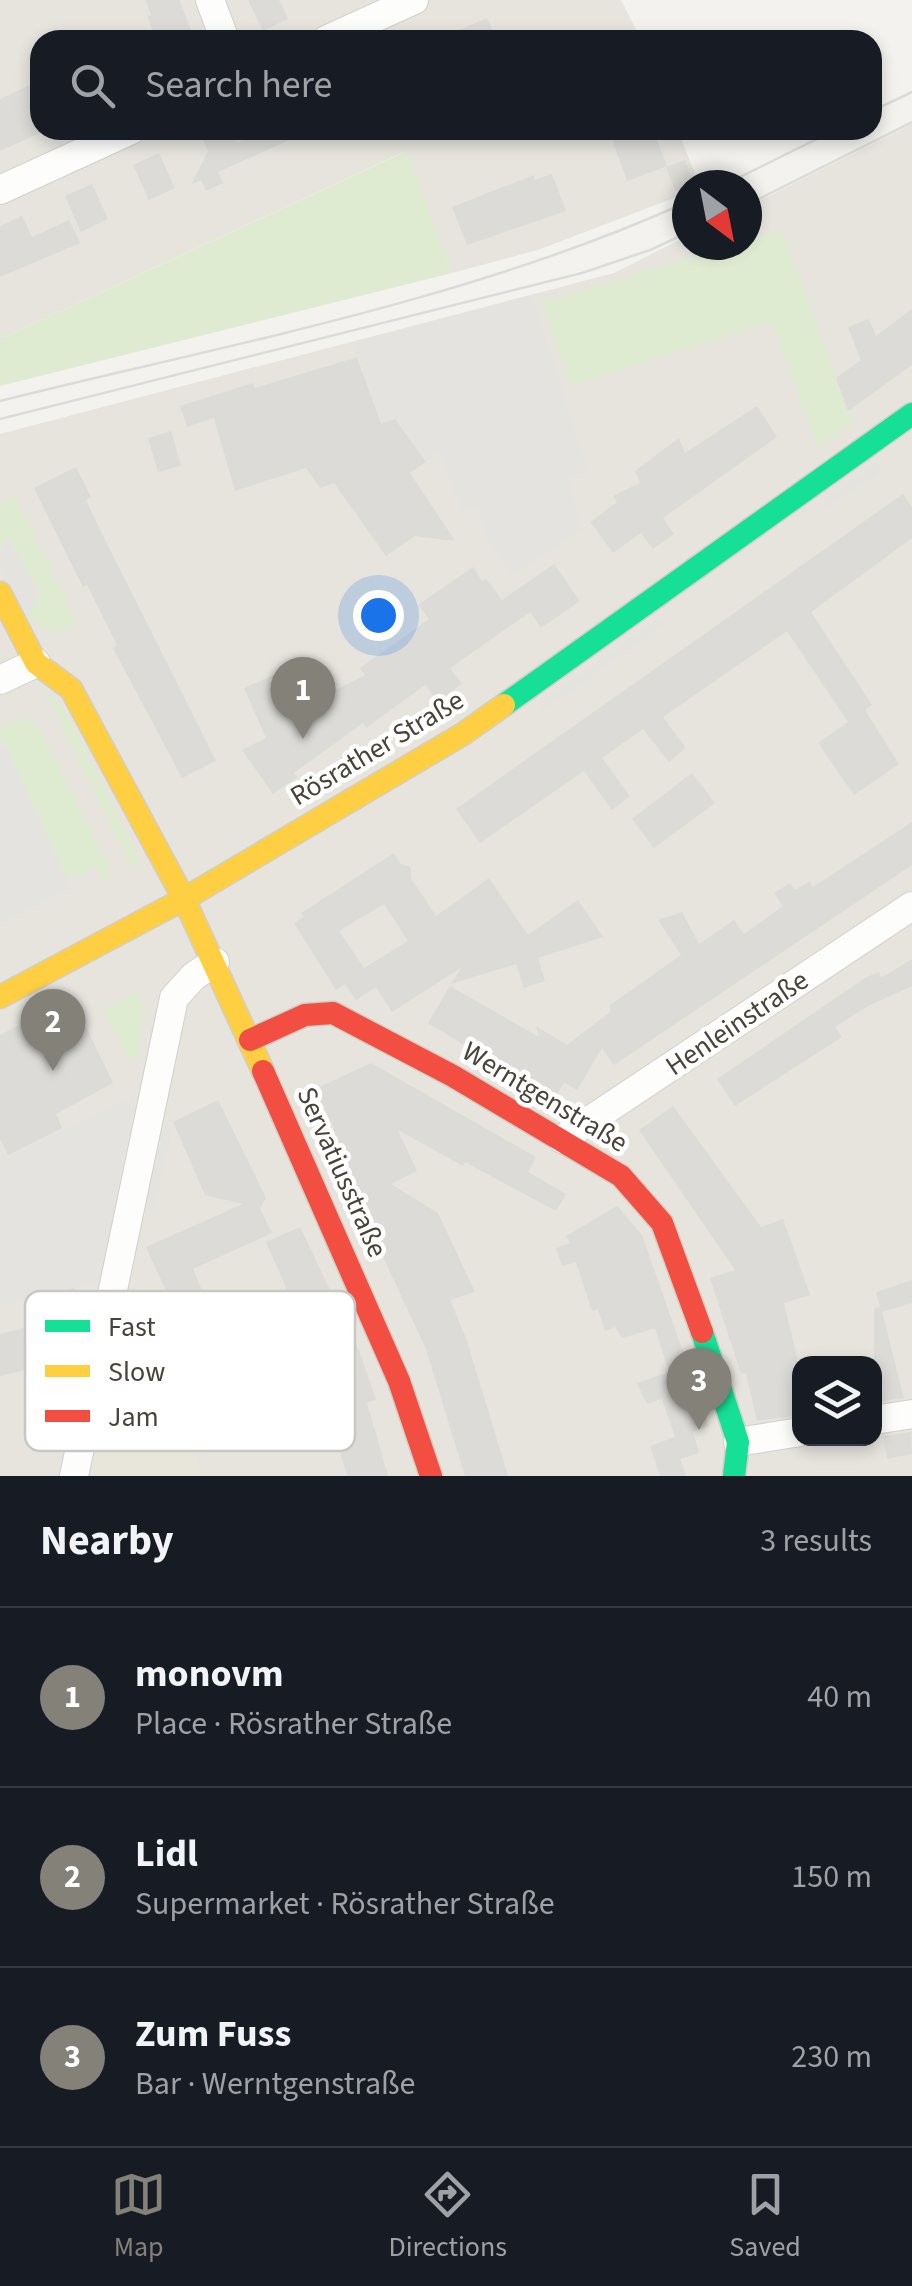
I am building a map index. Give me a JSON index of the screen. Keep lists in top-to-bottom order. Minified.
{"streets":{"street":["Rösrather Straße","Henleinstraße","Werntgenstraße","Servatiusstraße"]},"crossings":[["Rösrather Straße","Servatiusstraße"],["Henleinstraße","Werntgenstraße"],["Werntgenstraße","Servatiusstraße"]],"legend":["Fast","Slow","Jam"],"north":"bottom right","page":{"search":"Search here","pins":["1","2","3"],"heading":["Nearby","3 results"],"list":[{"mark":"1","name":"monovm","note":"Place · Rösrather Straße","value":"40 m"},{"mark":"2","name":"Lidl","note":"Supermarket · Rösrather Straße","value":"150 m"},{"mark":"3","name":"Zum Fuss","note":"Bar · Werntgenstraße","value":"230 m"}],"nav":["Map","Directions","Saved"]}}
